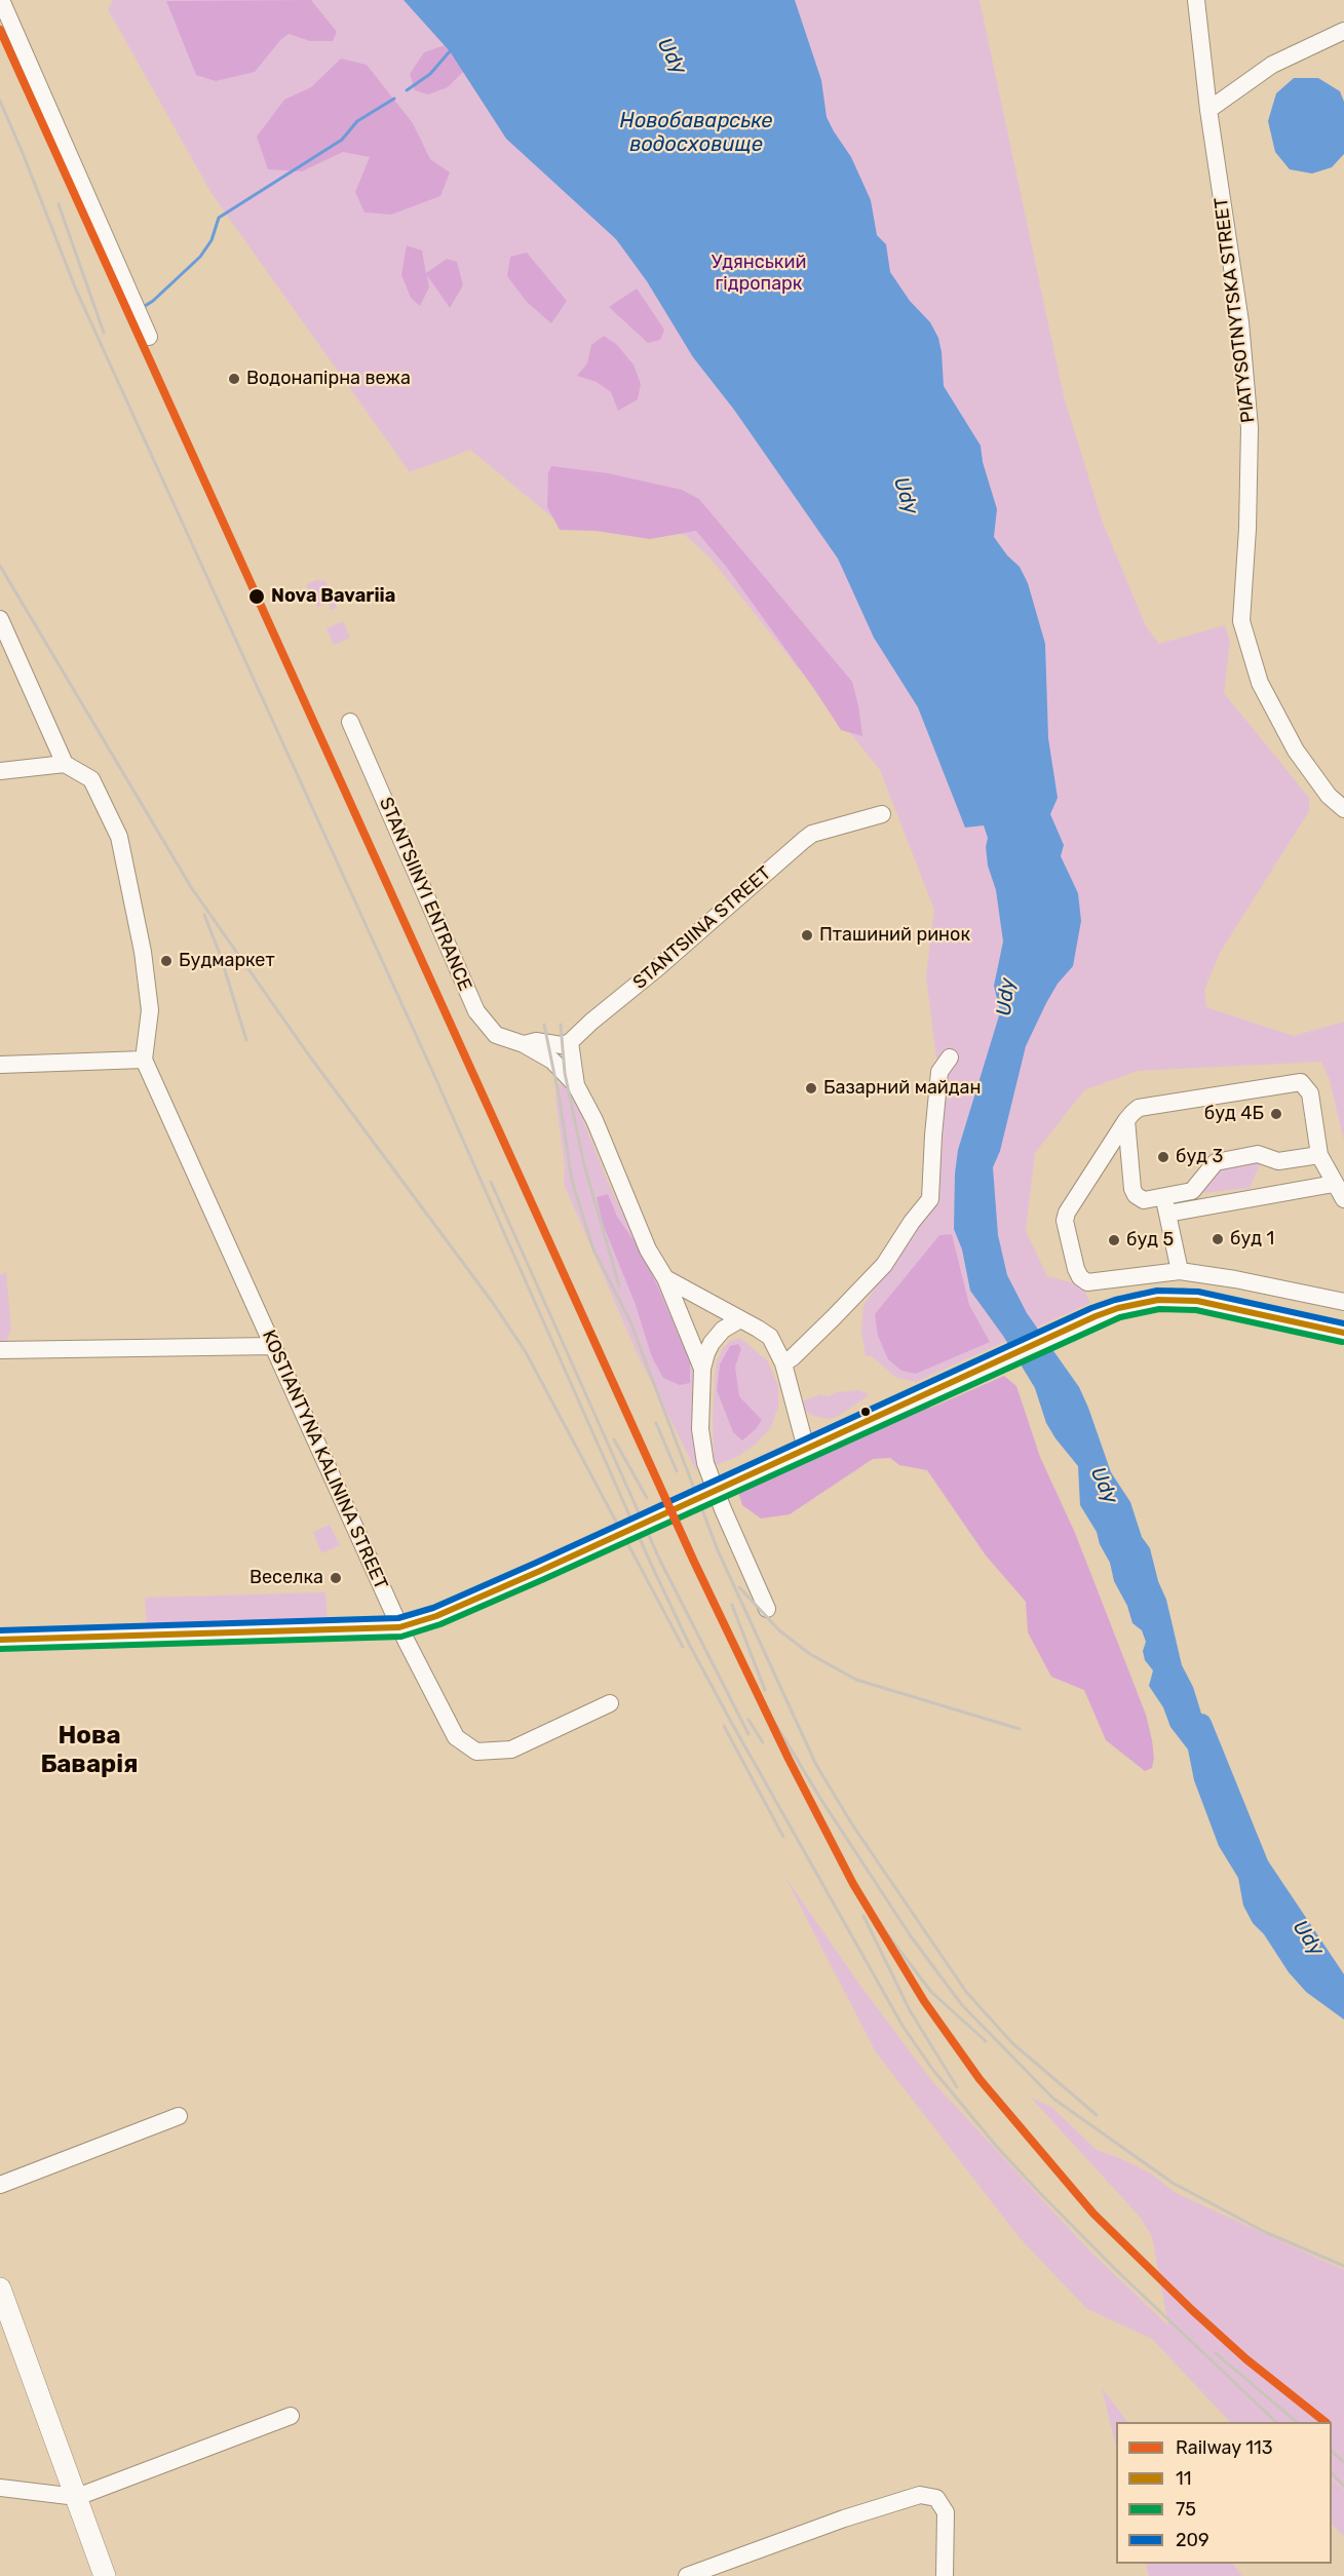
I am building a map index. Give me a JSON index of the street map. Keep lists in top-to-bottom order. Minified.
{"streets":{"street":["PIATYSOTNYTSKA STREET","STANTSIINYI ENTRANCE","STANTSIINA STREET","KOSTIANTYNA KALININA STREET"]},"districts":["Нова Баварія"],"water":["Udy","Новобаварське водосховище"],"parks":["Удянський гідропарк"],"places":["Водонапірна вежа","Nova Bavarіia","Пташиний ринок","Будмаркет","Базарний майдан","буд 4Б","буд 3","буд 1","буд 5","Веселка"],"lines":["rail line 113","transit line 209","transit line 11","transit line 75"],"legend":["Railway 113","11","75","209"]}
